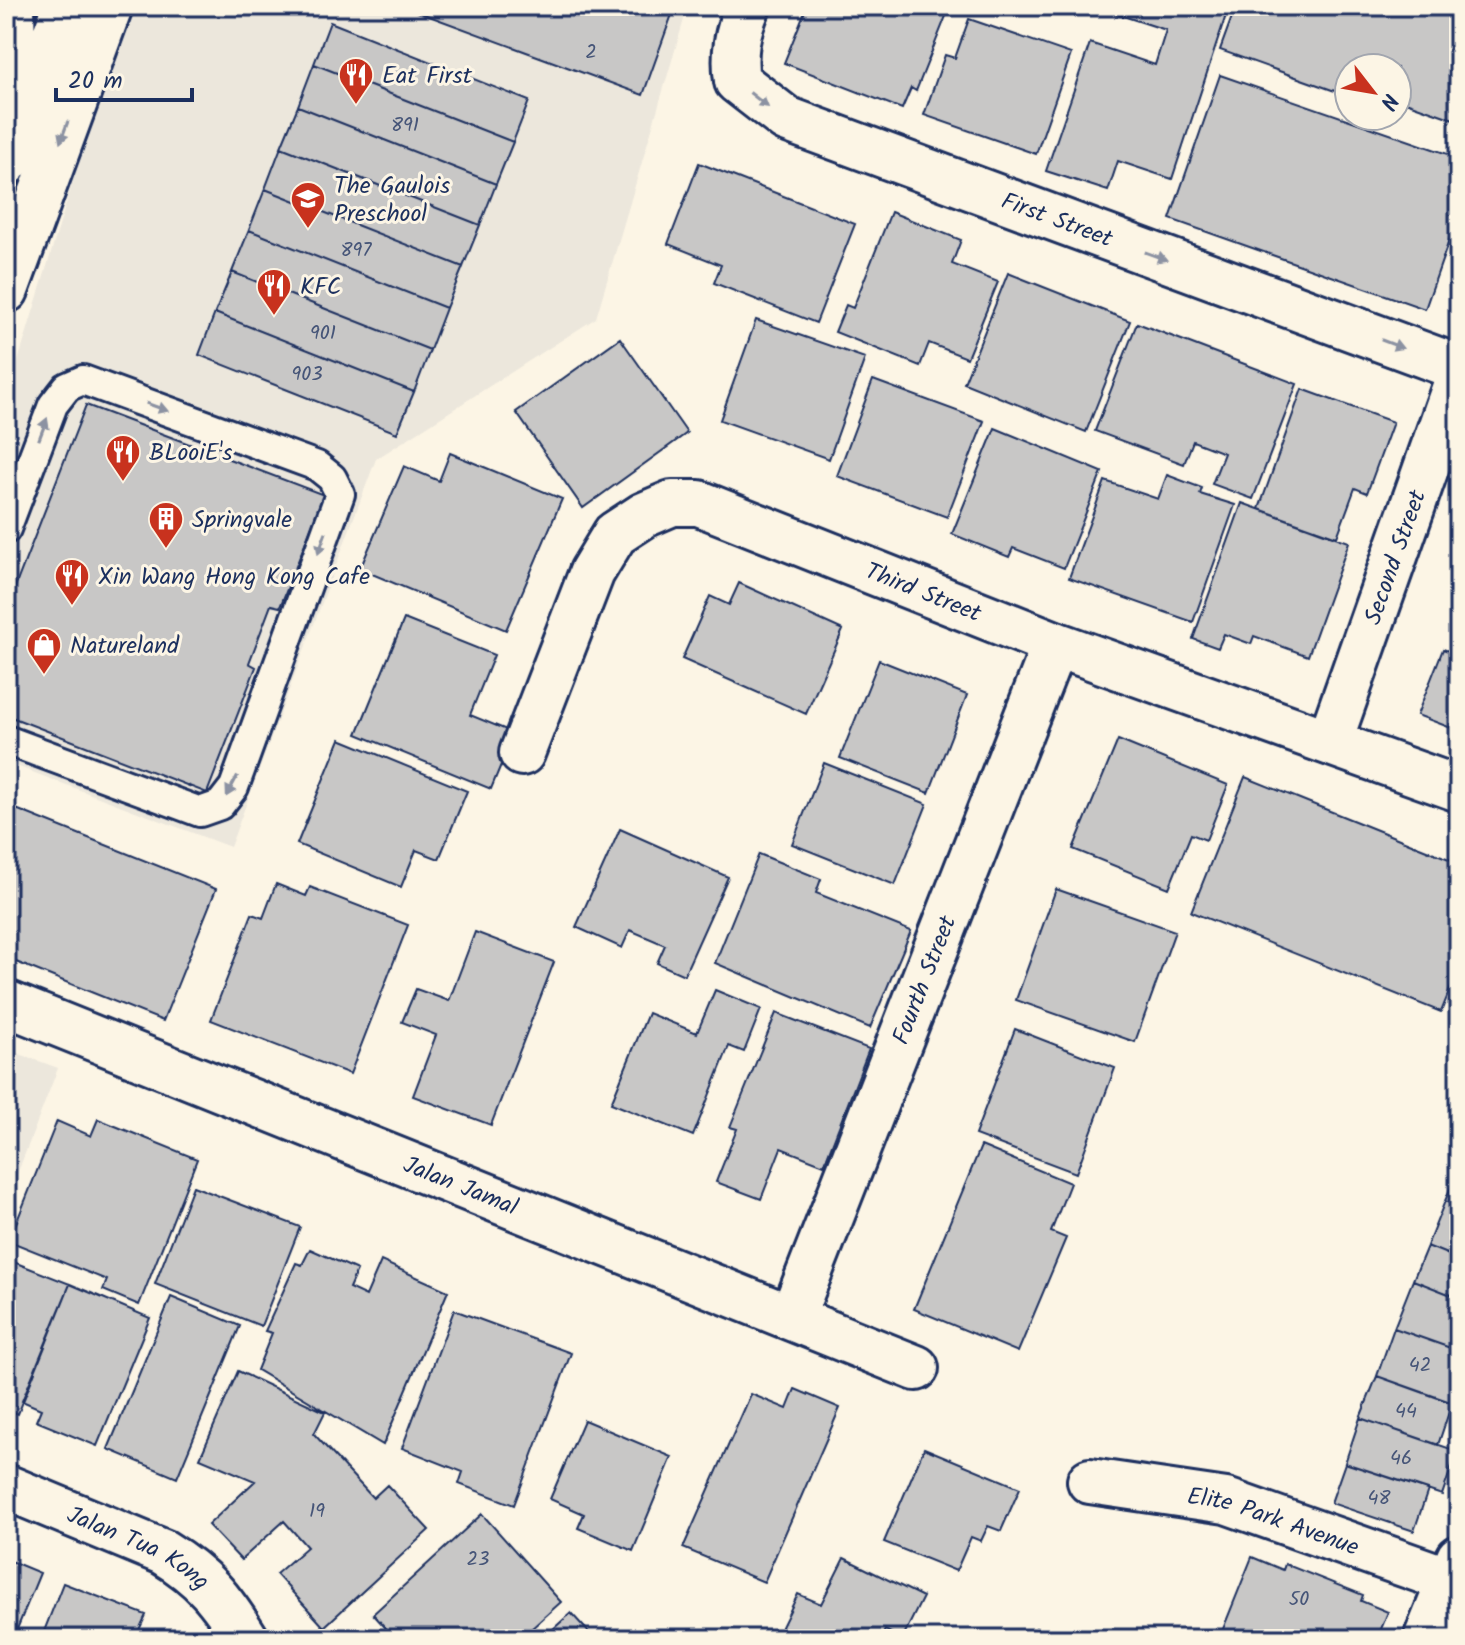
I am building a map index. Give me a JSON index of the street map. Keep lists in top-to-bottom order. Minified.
{"streets":{"street":["First Street","Second Street","Third Street","Fourth Street","Jalan Jamal","Elite Park Avenue","Jalan Tua Kong"]},"crossings":[["Second Street","Third Street"],["Third Street","Fourth Street"],["Fourth Street","Jalan Jamal"]],"one_way":["First Street"],"places":{"restaurant":["Eat First","KFC","BLooiE's","Xin Wang Hong Kong Cafe"],"school or university":["The Gaulois Preschool"],"building":["Springvale"],"shop":["Natureland"]},"house_numbers":["2","891","897","901","903","42","44","46","48","19","23","50"],"scale_bar":"20 m","north":"bottom right"}
